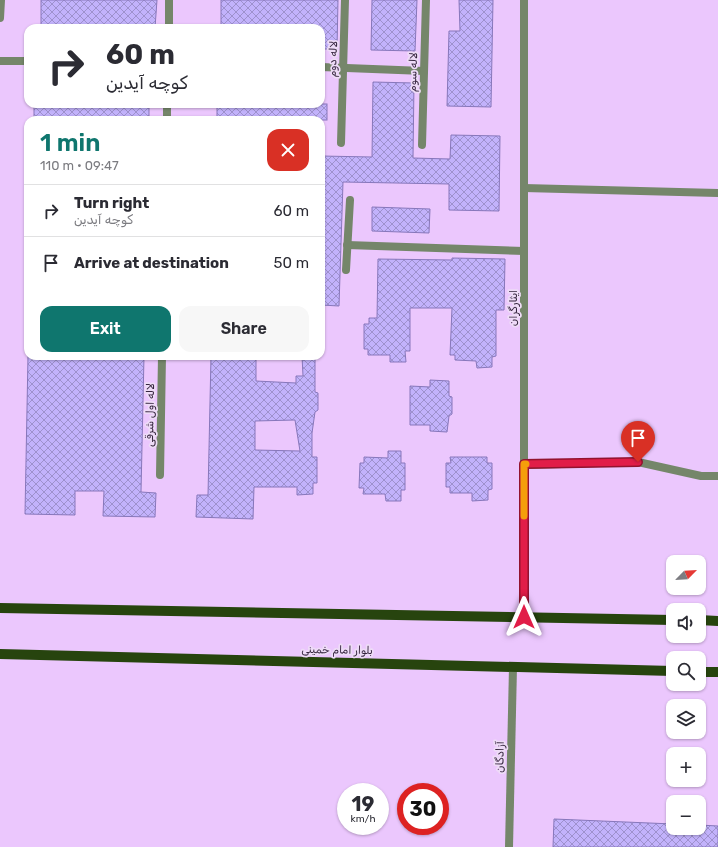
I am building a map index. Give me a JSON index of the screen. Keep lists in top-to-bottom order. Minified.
{"streets":{"main road":["بلوار امام خمینی"],"street":["لاله دوم","لاله سوم","ایثارگران","لاله اول شرقی","آزادگان"]},"crossings":[["بلوار امام خمینی","آزادگان"]],"north":"top right","page":{"turn":["60 m","کوچه آیدین"],"heading":["1 min","110 m · 09:47"],"list":[{"name":"Turn right","note":"کوچه آیدین","value":"60 m"},{"name":"Arrive at destination","value":"50 m"}],"buttons":["Exit","Share"],"map_buttons":["+","−"],"speed":"19 km/h","limit":"30"}}
